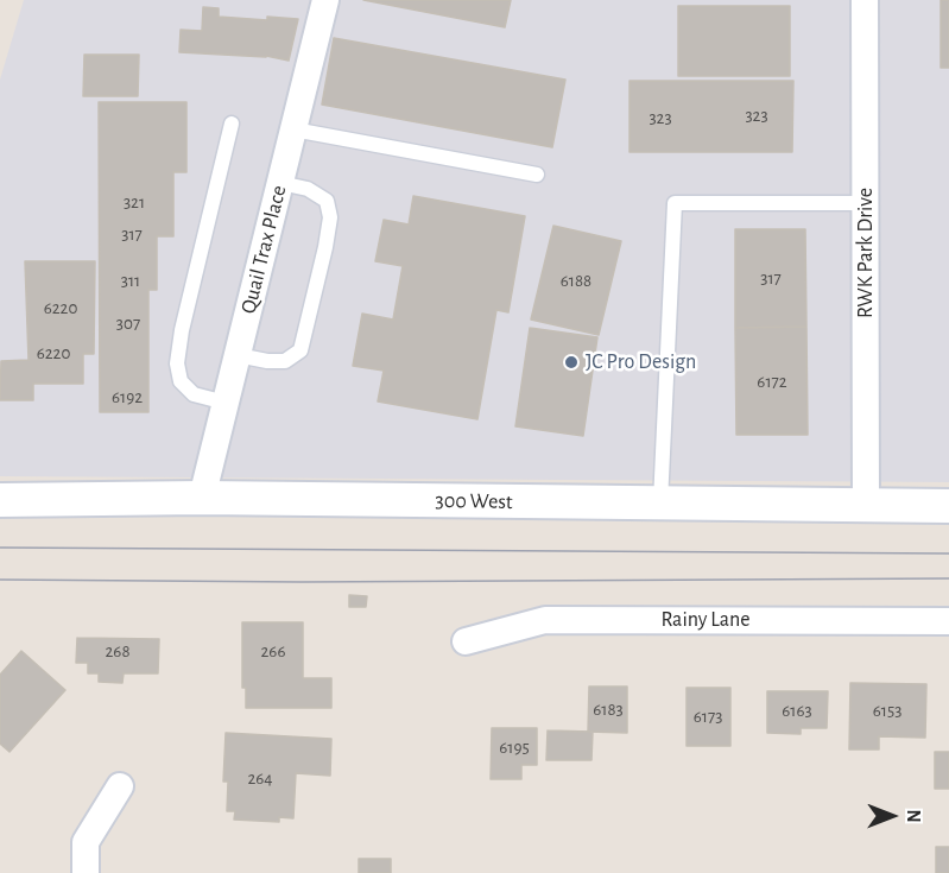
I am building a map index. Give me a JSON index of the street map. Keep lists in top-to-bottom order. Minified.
{"streets":{"street":["Quail Trax Place","RWK Park Drive","300 West","Rainy Lane"]},"crossings":[["Quail Trax Place","300 West"],["RWK Park Drive","300 West"]],"places":["JC Pro Design"],"house_numbers":["323","323","321","317","317","311","6188","6220","307","6220","6172","6192","268","266","6183","6163","6153","6173","6195","264"],"north":"right"}
